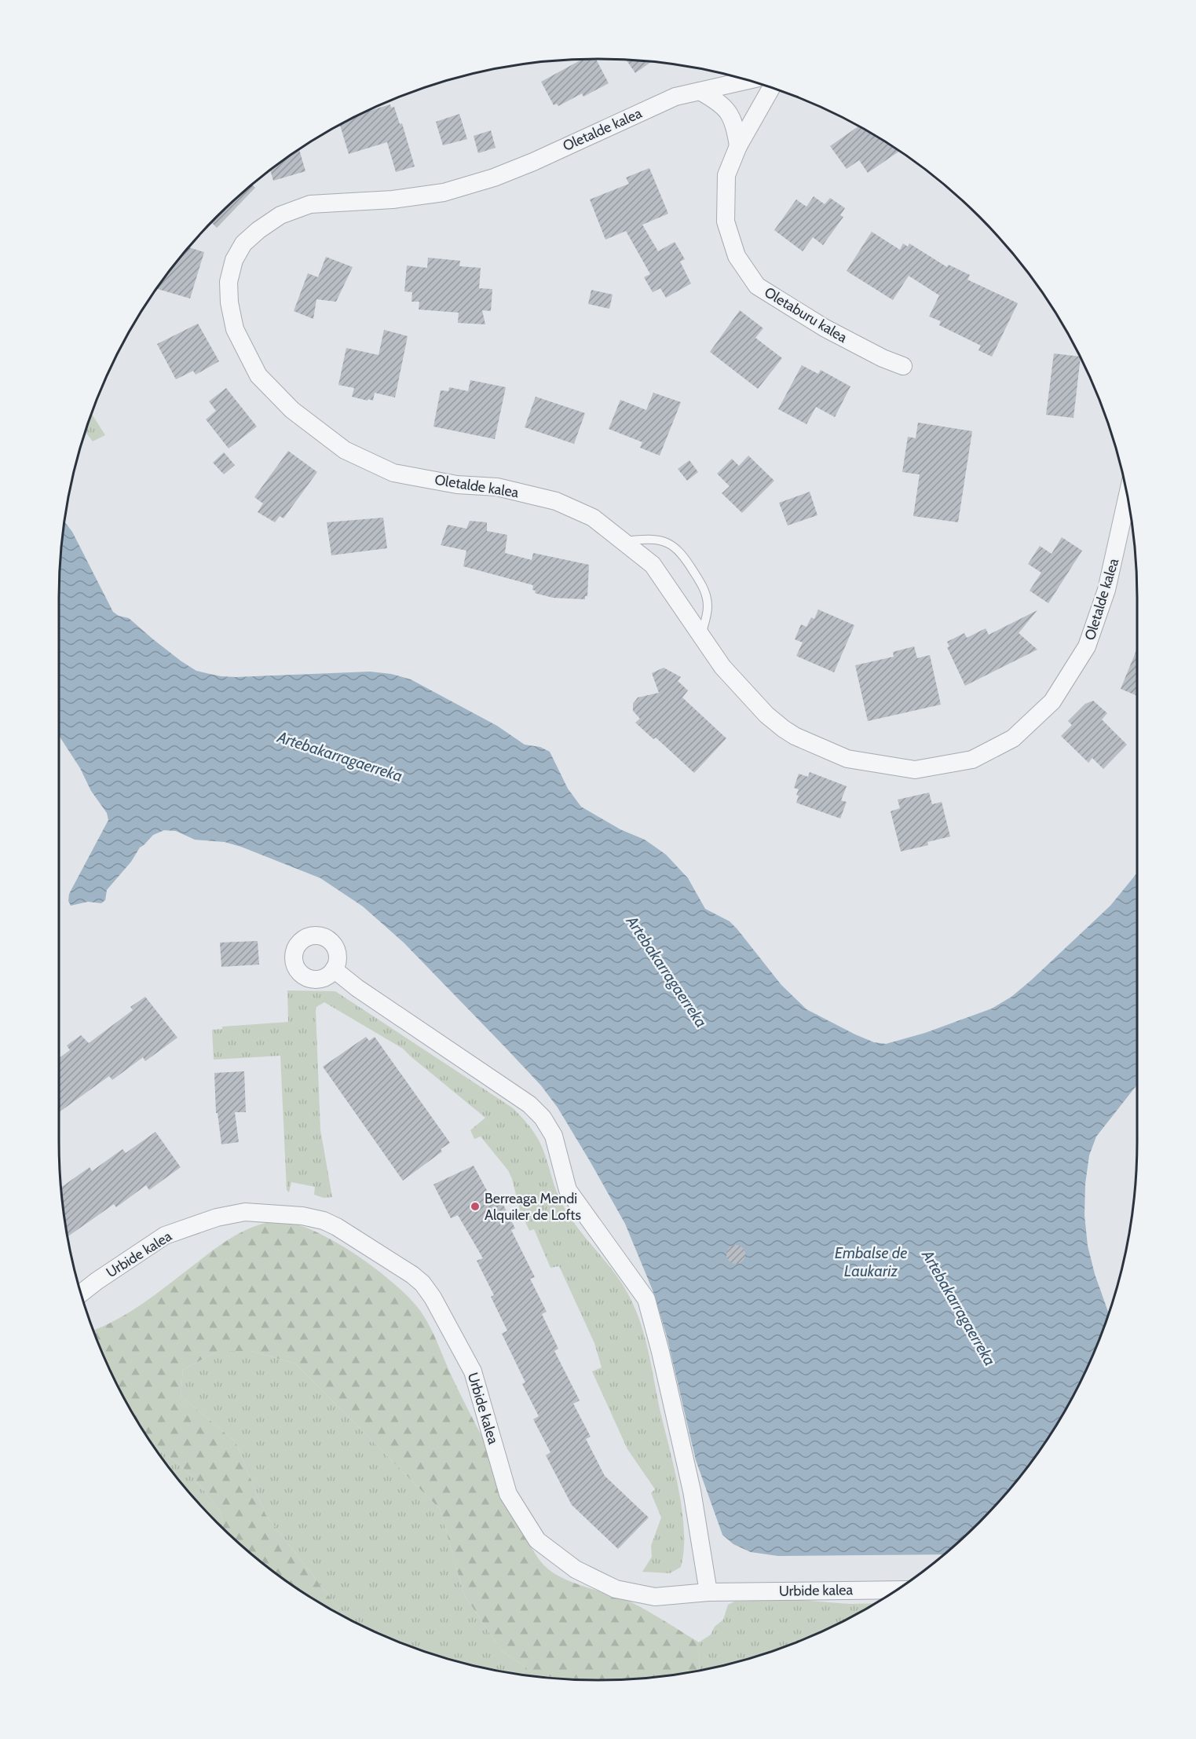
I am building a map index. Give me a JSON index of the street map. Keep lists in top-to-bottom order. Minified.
{"streets":{"street":["Oletalde kalea","Oletaburu kalea","Urbide kalea"]},"water":["Artebakarragaerreka","Embalse de Laukariz"],"places":["Berreaga Mendi Alquiler de Lofts"]}
